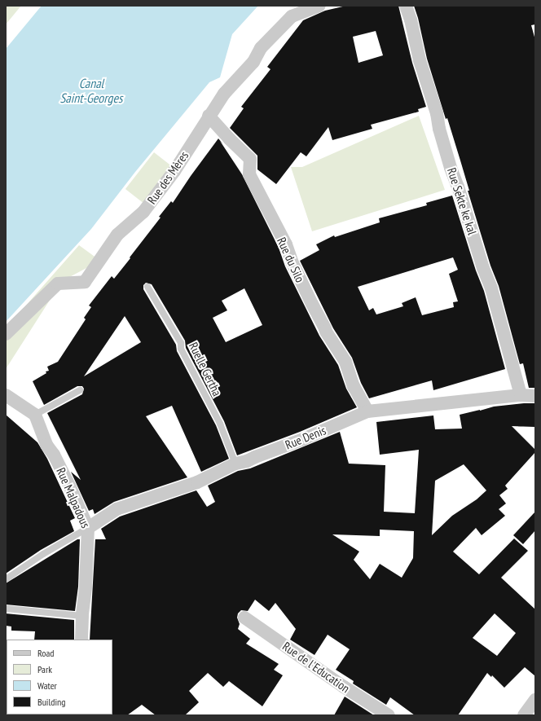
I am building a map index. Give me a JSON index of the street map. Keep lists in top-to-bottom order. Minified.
{"streets":{"street":["Rue des Mères","Rue Sekte ke kal","Rue du Silo","Rue Denis","Rue Malpadous","Rue de l'Education"],"lane":["Ruelle Gertha"]},"crossings":[["Rue des Mères","Rue du Silo"],["Rue Sekte ke kal","Rue Denis"],["Rue du Silo","Rue Denis"],["Ruelle Gertha","Rue Denis"],["Rue Denis","Rue Malpadous"]],"water":["Canal Saint-Georges"],"legend":["Road","Park","Water","Building"]}
